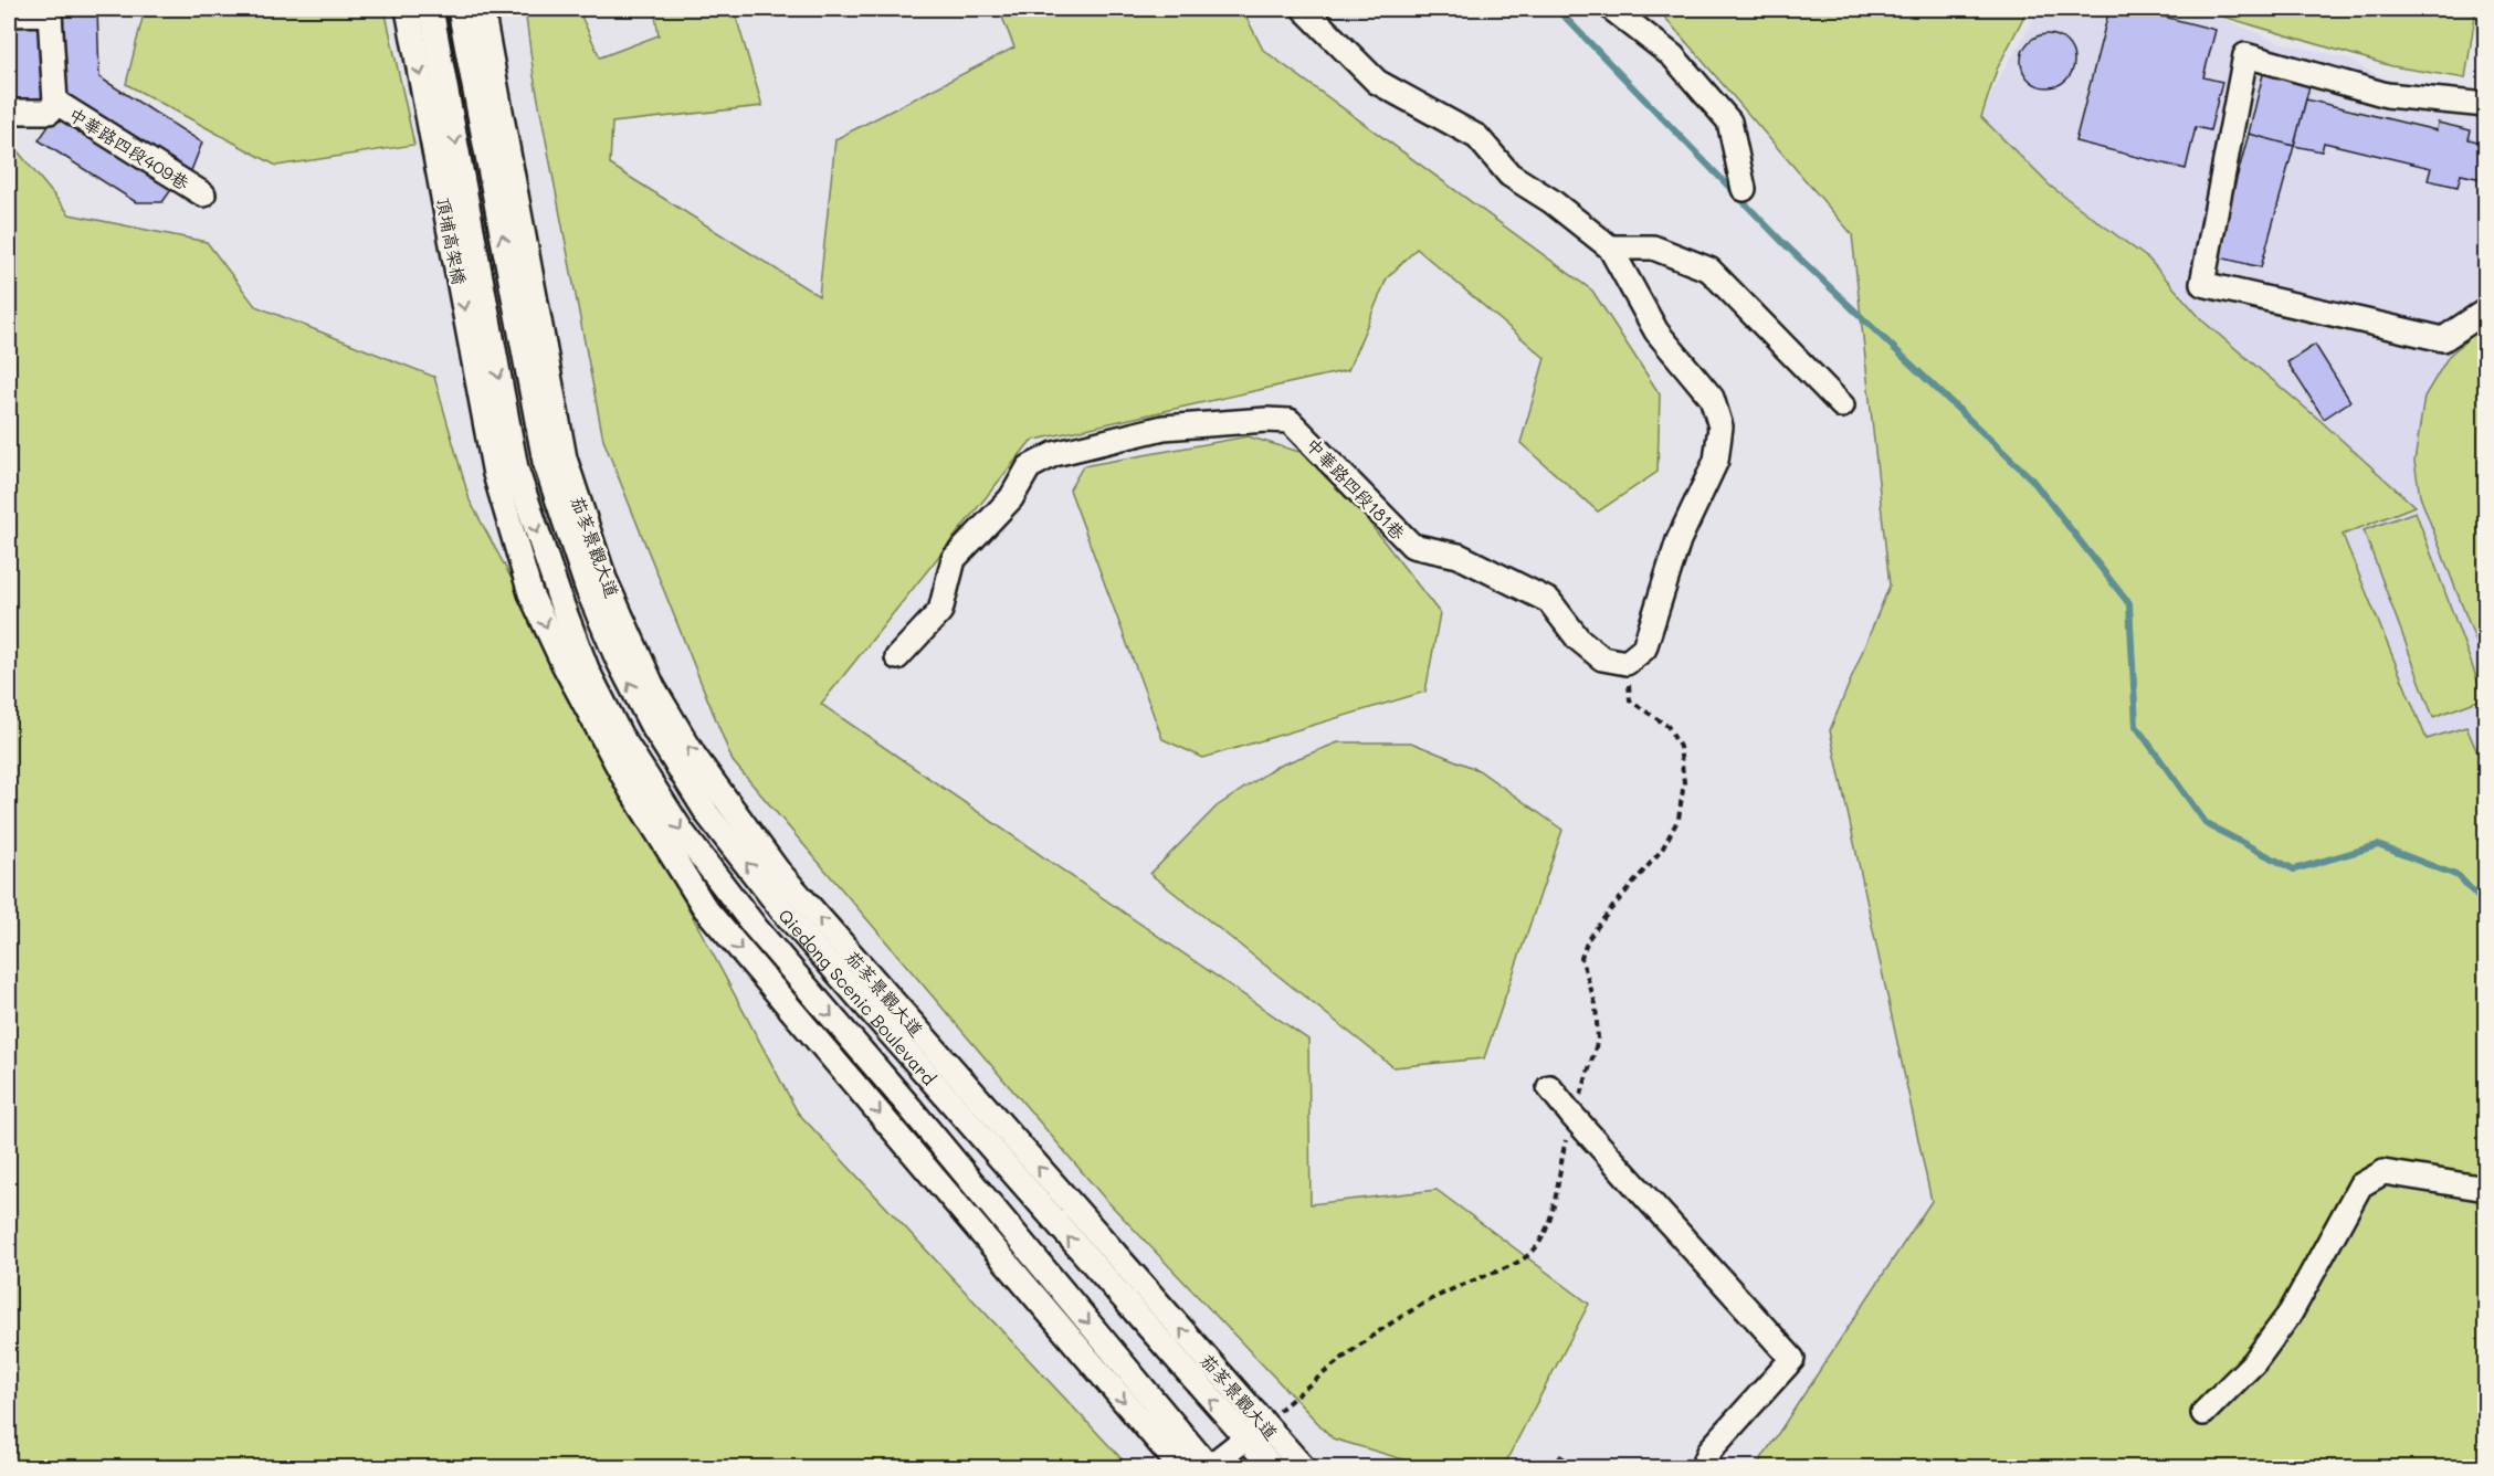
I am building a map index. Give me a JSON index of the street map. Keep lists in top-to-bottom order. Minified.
{"streets":{"street":["中華路四段409巷","頂埔高架橋","中華路四段181巷","茄苳景觀大道","Qiedong Scenic Boulevard"]},"crossings":[["頂埔高架橋","Qiedong Scenic Boulevard"],["茄苳景觀大道","Qiedong Scenic Boulevard"]]}
